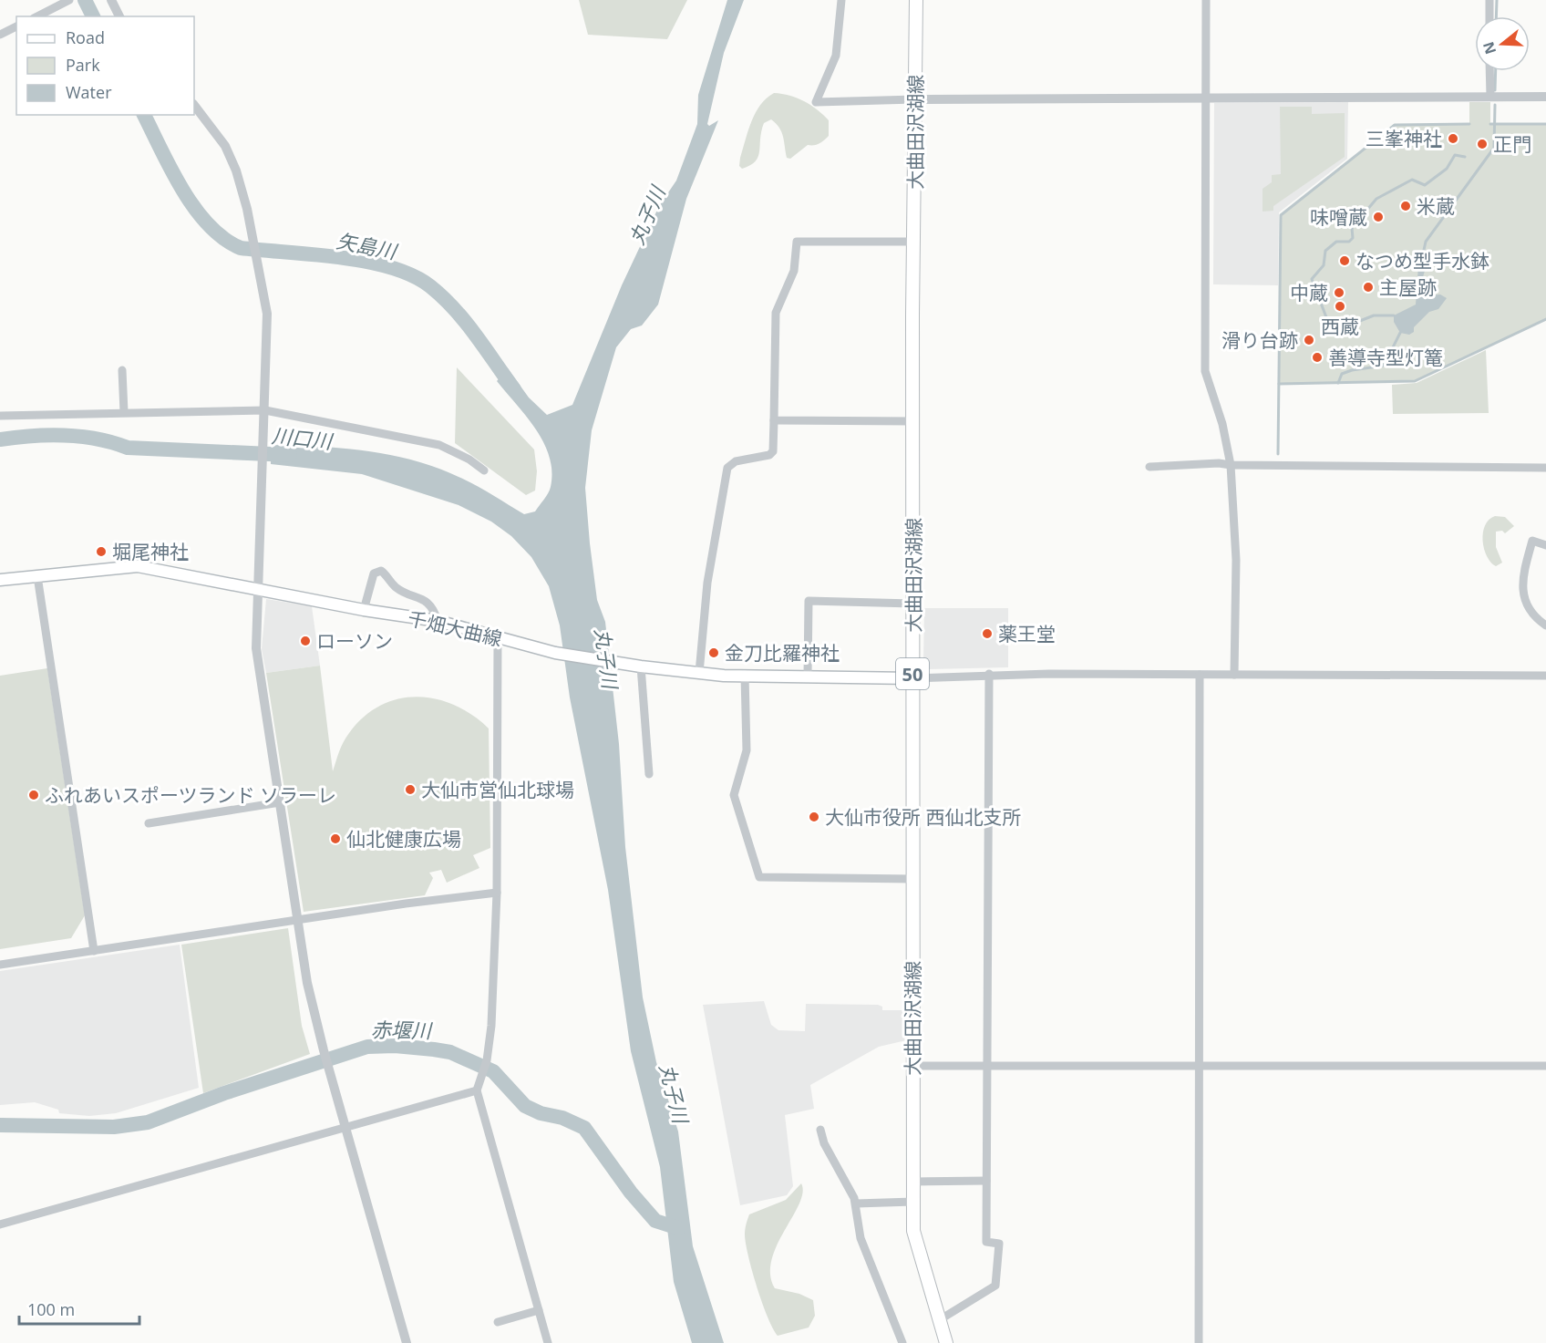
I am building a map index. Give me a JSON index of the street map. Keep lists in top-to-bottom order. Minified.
{"streets":{"main road":["大曲田沢湖線","千畑大曲線","50"]},"crossings":[["大曲田沢湖線","千畑大曲線"]],"water":["丸子川","矢島川","川口川","赤堰川"],"places":["三峯神社","正門","米蔵","味噌蔵","なつめ型手水鉢","主屋跡","中蔵","西蔵","滑り台跡","善導寺型灯篭","堀尾神社","薬王堂","ローソン","金刀比羅神社","大仙市営仙北球場","ふれあいスポーツランド ソラーレ","大仙市役所 西仙北支所","仙北健康広場"],"legend":["Road","Park","Water"],"scale_bar":"100 m","north":"left"}
